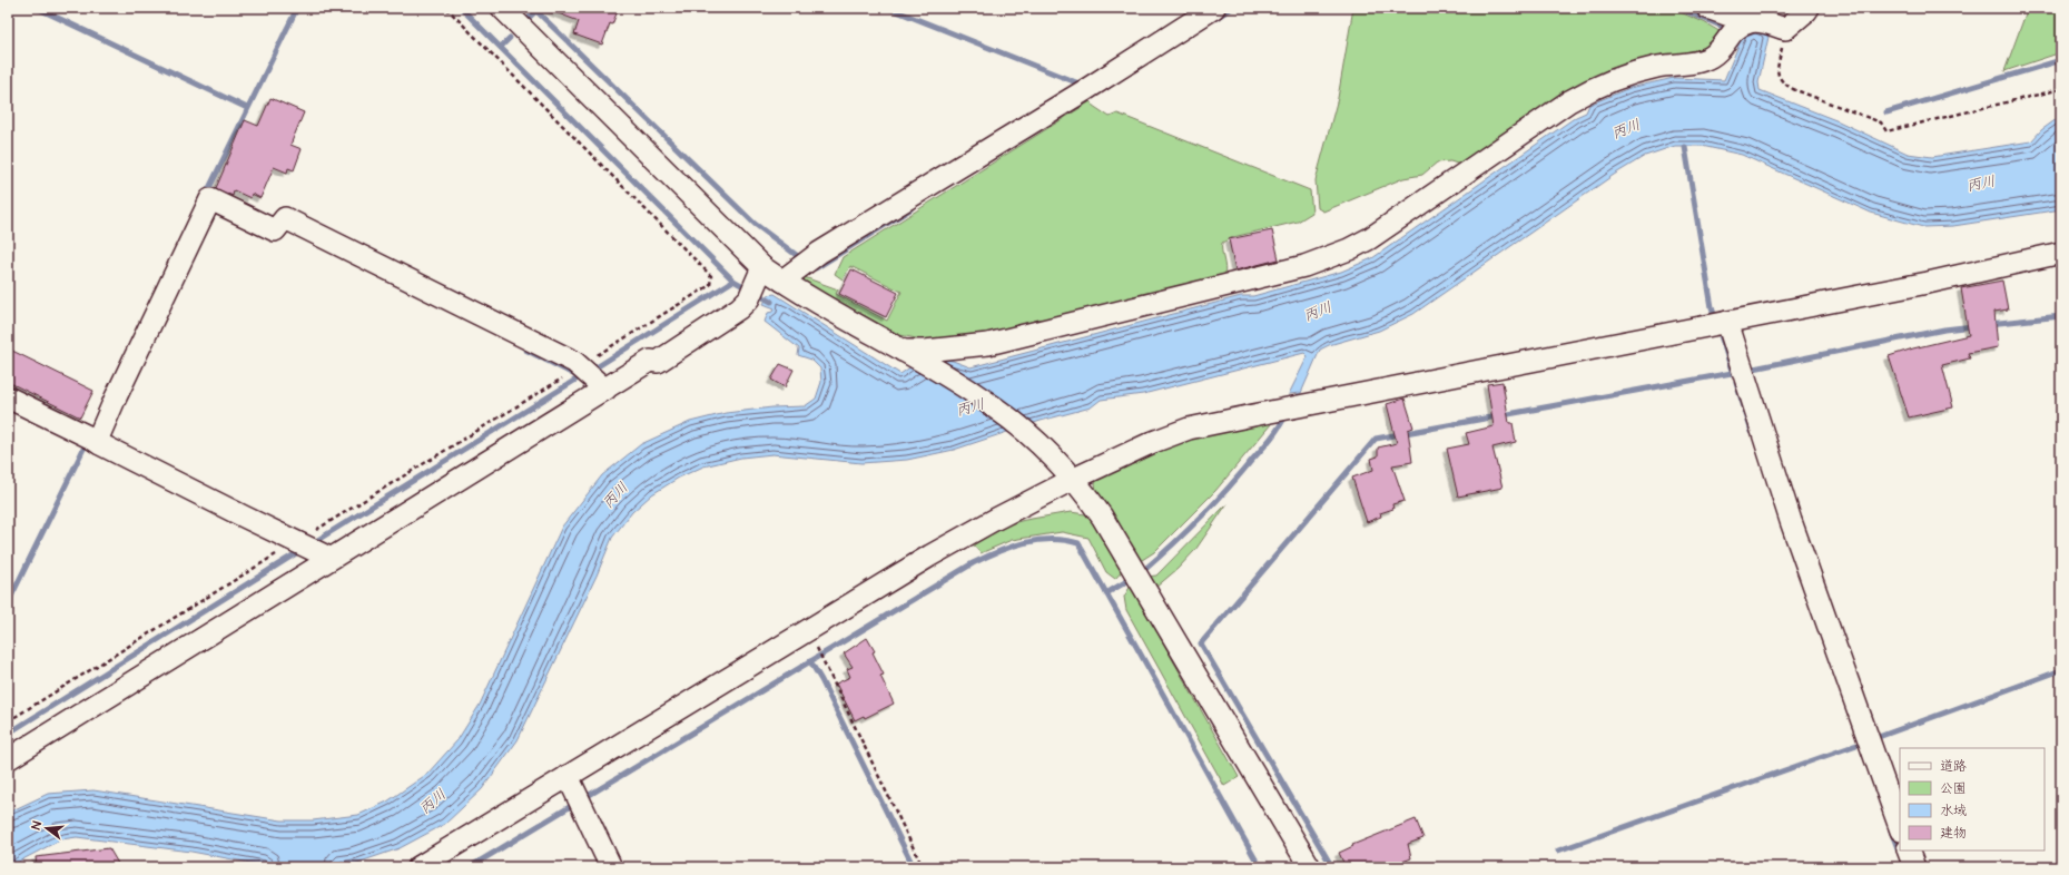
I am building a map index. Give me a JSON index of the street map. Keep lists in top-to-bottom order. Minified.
{"water":["丙川"],"legend":["道路","公園","水域","建物"],"north":"left"}
